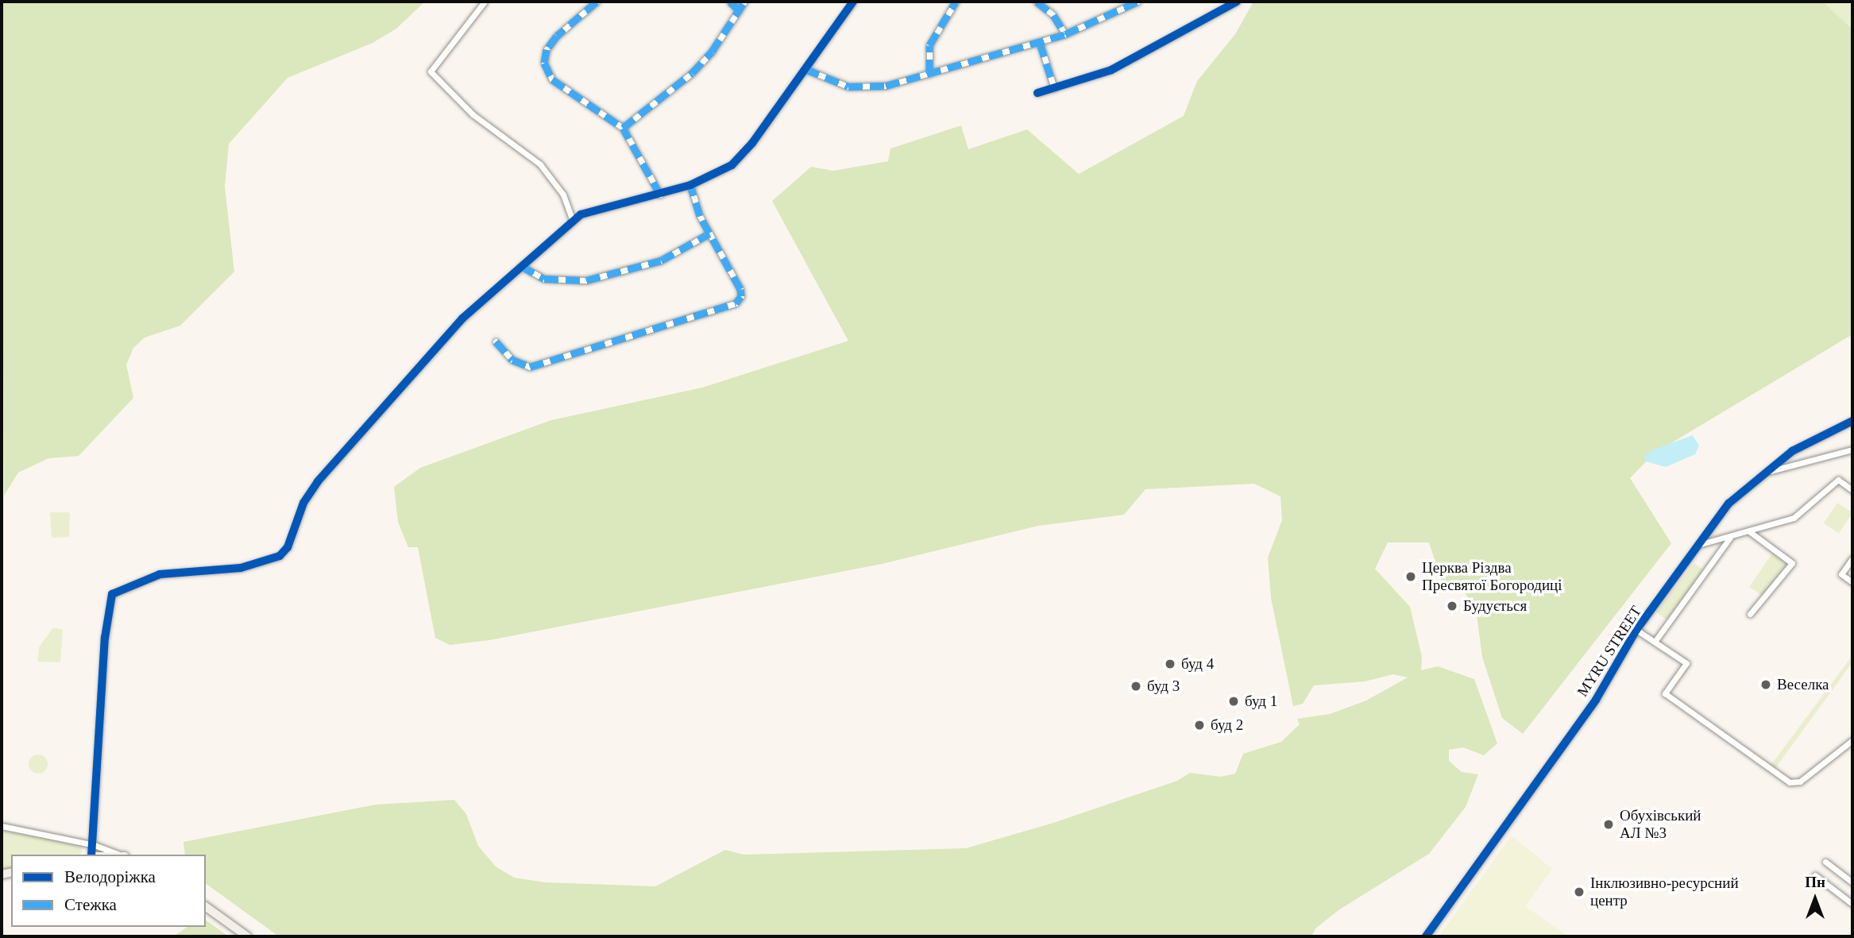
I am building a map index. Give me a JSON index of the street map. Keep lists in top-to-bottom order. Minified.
{"streets":{"street":["MYRU STREET"]},"places":["Церква Різдва Пресвятої Богородиці","Будується","буд 4","Веселка","буд 3","буд 1","буд 2","Обухівський АЛ №3","Інклюзивно-ресурсний центр"],"legend":["Велодоріжка","Стежка"],"north":"top"}
